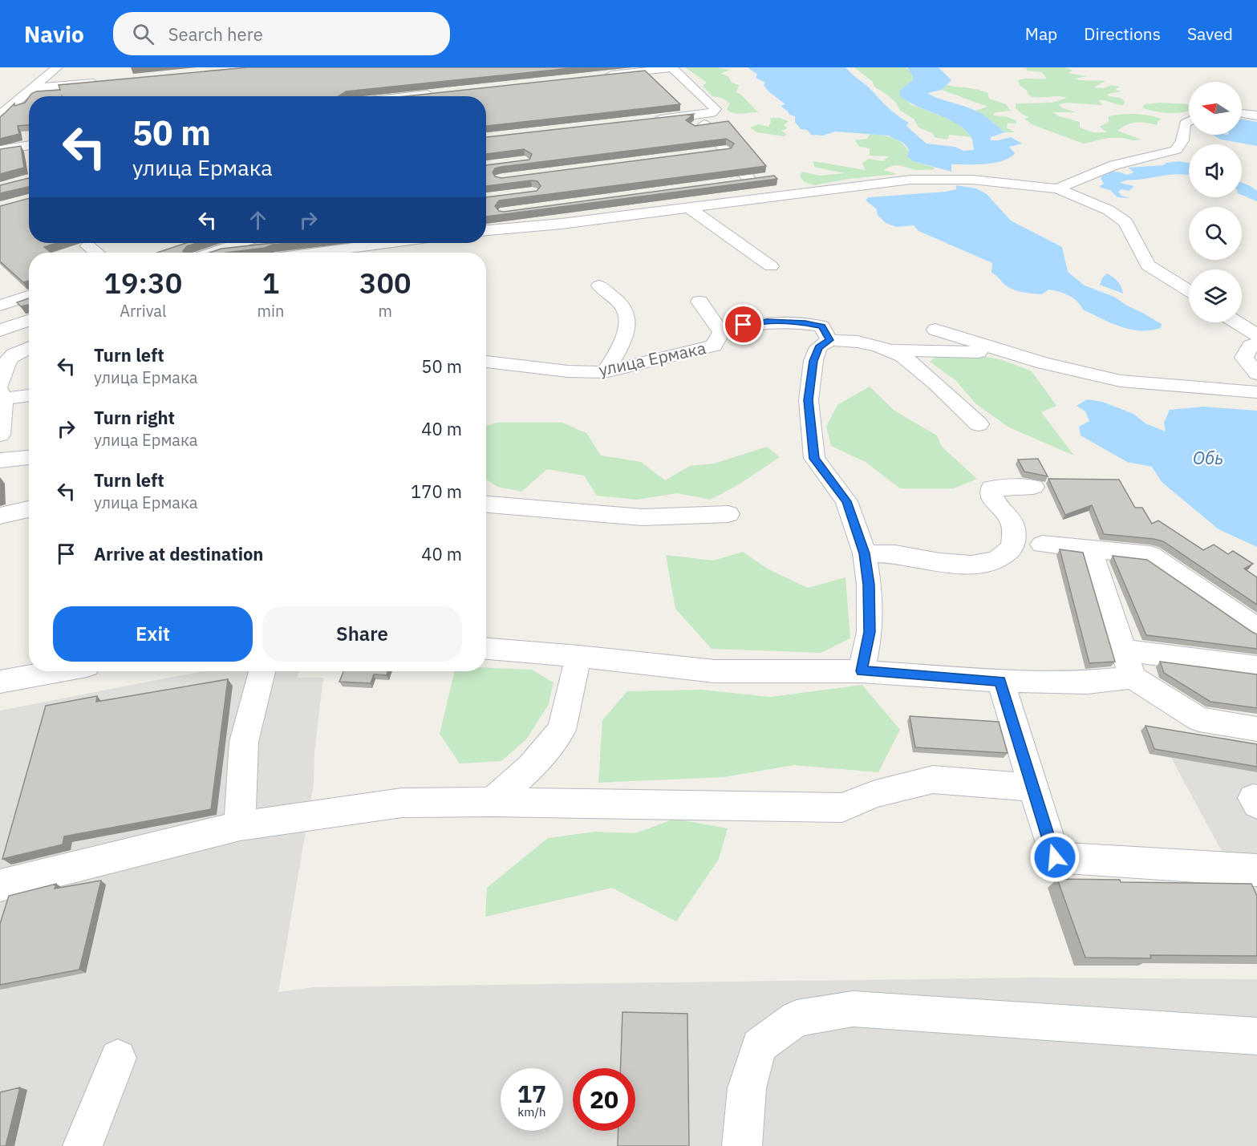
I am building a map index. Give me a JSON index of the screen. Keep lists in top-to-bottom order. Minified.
{"streets":{"street":["улица Ермака"]},"water":["Обь"],"north":"left","page":{"header":"Navio","search":"Search here","nav":["Map","Directions","Saved"],"turn":["50 m","улица Ермака"],"eta":["19:30","Arrival","1","min","300","m"],"list":[{"name":"Turn left","note":"улица Ермака","value":"50 m"},{"name":"Turn right","note":"улица Ермака","value":"40 m"},{"name":"Turn left","note":"улица Ермака","value":"170 m"},{"name":"Arrive at destination","value":"40 m"}],"buttons":["Exit","Share"],"speed":"17 km/h","limit":"20"}}
